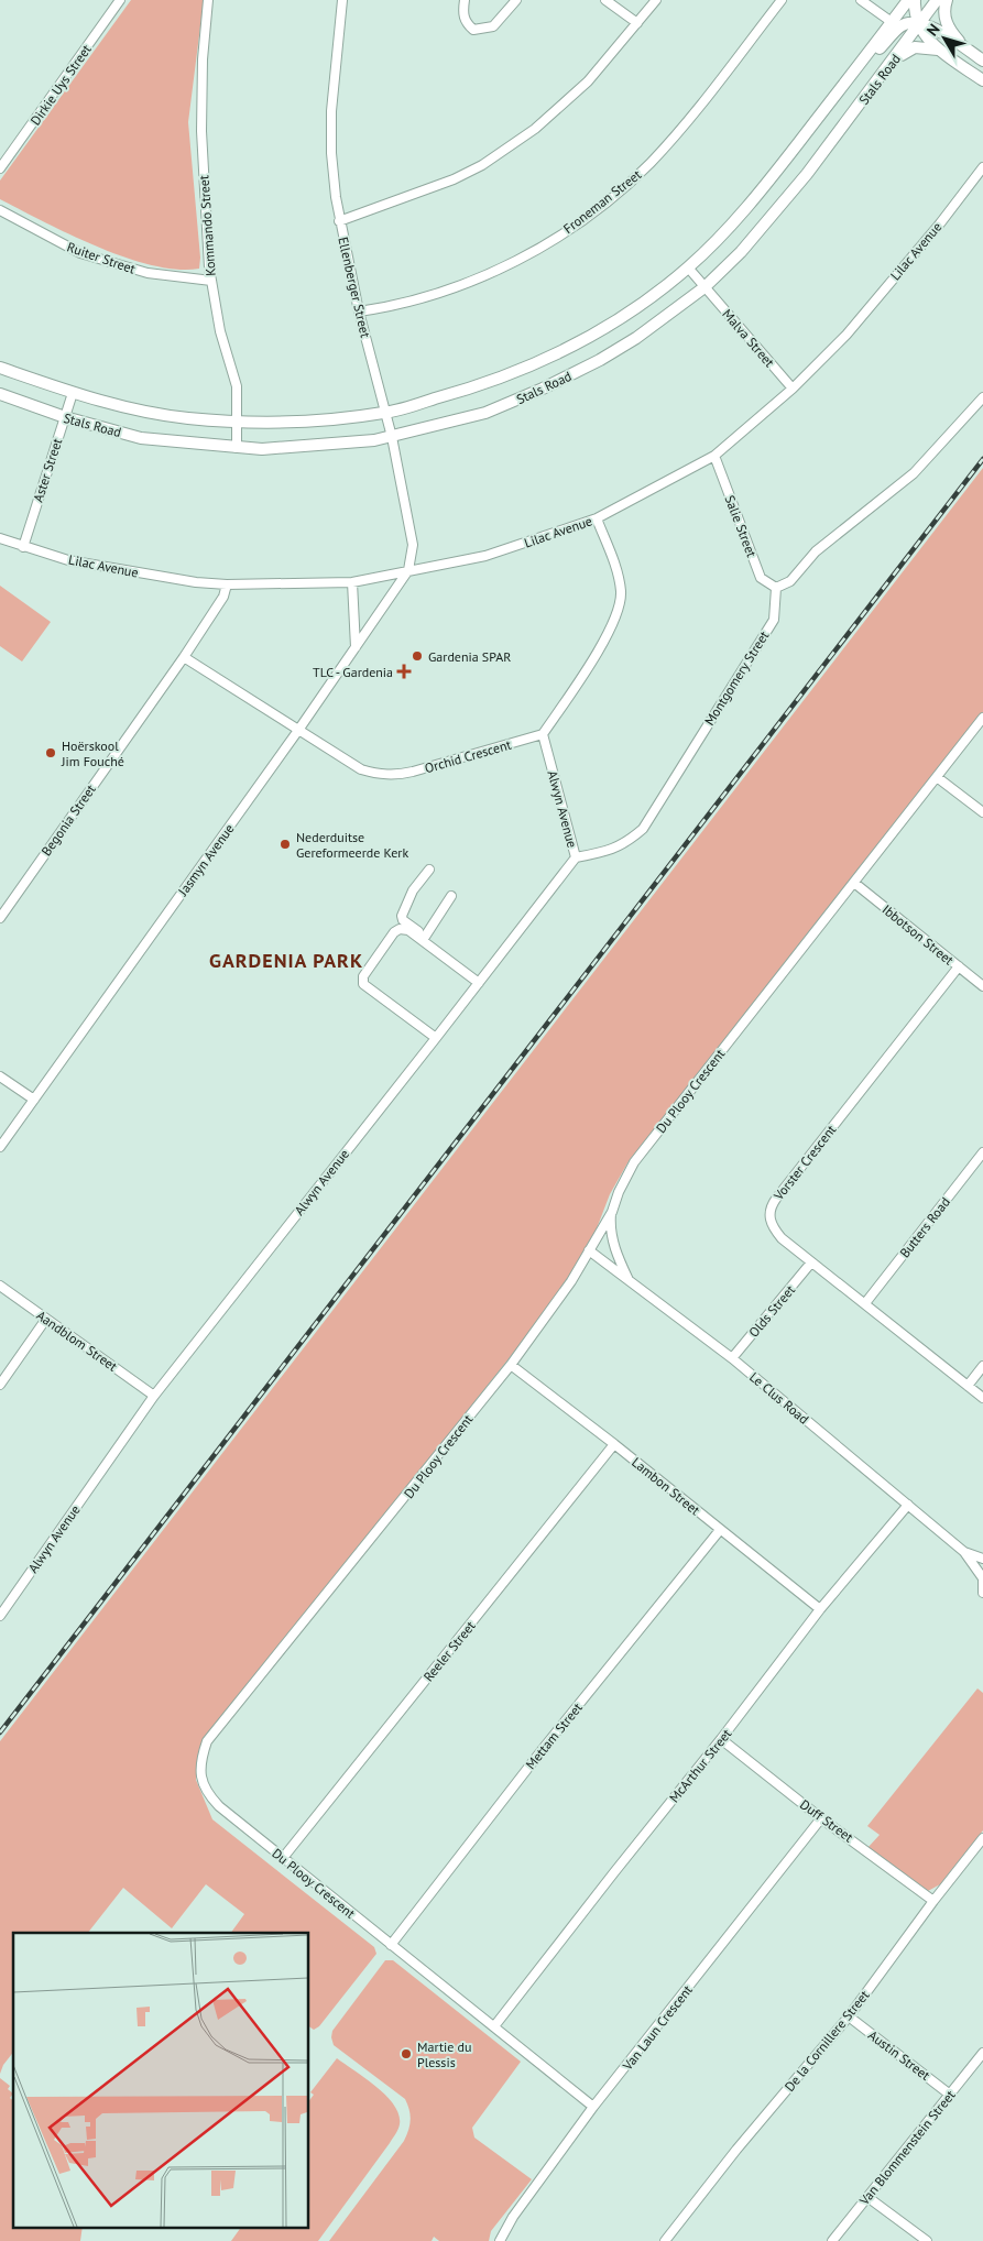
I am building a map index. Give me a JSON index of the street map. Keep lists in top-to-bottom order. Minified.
{"streets":{"street":["Stals Road","Dirkie Uys Street","Froneman Street","Kommando Street","Lilac Avenue","Ruiter Street","Ellenberger Street","Malva Street","Aster Street","Salie Street","Montgomery Street","Orchid Crescent","Alwyn Avenue","Begonia Street","Jasmyn Avenue","Ibbotson Street","Du Plooy Crescent","Vorster Crescent","Butters Road","Olds Street","Aandblom Street","Le Clus Road","Lambon Street","Reeler Street","Mettam Street","McArthur Street","Duff Street","Van Laun Crescent","De la Cornillere Street","Austin Street","Van Blommenstein Street"]},"crossings":[["Stals Road","Kommando Street"],["Stals Road","Ellenberger Street"],["Stals Road","Malva Street"],["Stals Road","Aster Street"],["Froneman Street","Ellenberger Street"],["Kommando Street","Ruiter Street"],["Lilac Avenue","Ellenberger Street"],["Lilac Avenue","Malva Street"],["Lilac Avenue","Aster Street"],["Lilac Avenue","Salie Street"],["Lilac Avenue","Begonia Street"],["Lilac Avenue","Jasmyn Avenue"],["Ellenberger Street","Jasmyn Avenue"],["Salie Street","Montgomery Street"],["Montgomery Street","Alwyn Avenue"],["Orchid Crescent","Alwyn Avenue"],["Orchid Crescent","Begonia Street"],["Orchid Crescent","Jasmyn Avenue"],["Alwyn Avenue","Aandblom Street"],["Ibbotson Street","Du Plooy Crescent"],["Ibbotson Street","Vorster Crescent"],["Du Plooy Crescent","Le Clus Road"],["Du Plooy Crescent","Lambon Street"],["Du Plooy Crescent","Reeler Street"],["Du Plooy Crescent","Mettam Street"],["Du Plooy Crescent","McArthur Street"],["Du Plooy Crescent","Van Laun Crescent"],["Vorster Crescent","Butters Road"],["Vorster Crescent","Olds Street"],["Olds Street","Le Clus Road"],["Le Clus Road","McArthur Street"],["Lambon Street","Reeler Street"],["Lambon Street","Mettam Street"],["Lambon Street","McArthur Street"],["McArthur Street","Duff Street"],["Duff Street","Van Laun Crescent"],["Duff Street","De la Cornillere Street"],["De la Cornillere Street","Austin Street"],["Austin Street","Van Blommenstein Street"]],"districts":["GARDENIA PARK"],"places":{"other":["Gardenia SPAR","Hoërskool Jim Fouché","Nederduitse Gereformeerde Kerk","Martie du Plessis"],"health":["TLC - Gardenia"]},"north":"top left"}
